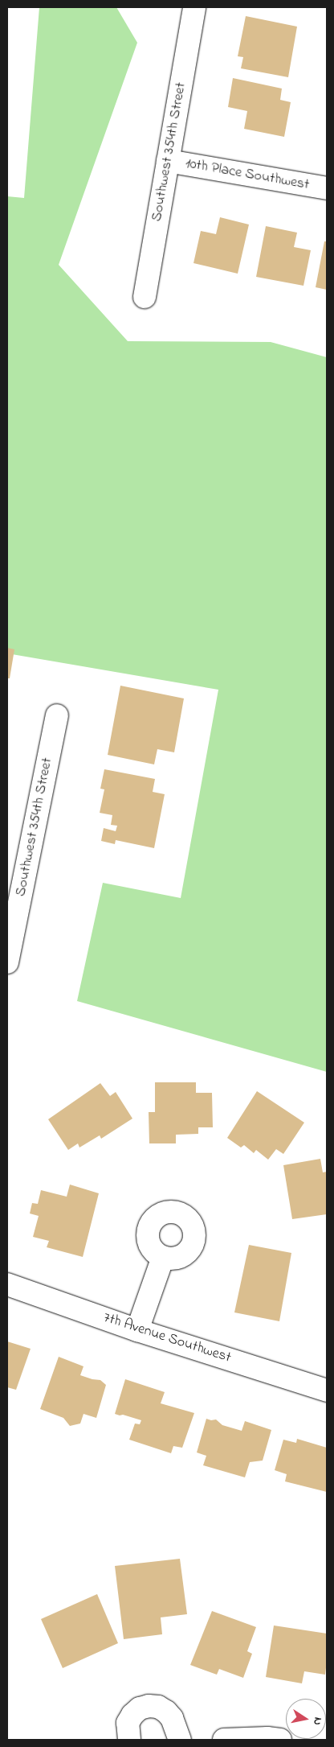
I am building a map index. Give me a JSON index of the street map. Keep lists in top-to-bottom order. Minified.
{"streets":{"street":["Southwest 354th Street","10th Place Southwest","7th Avenue Southwest"]},"crossings":[["Southwest 354th Street","10th Place Southwest"]],"north":"right"}
